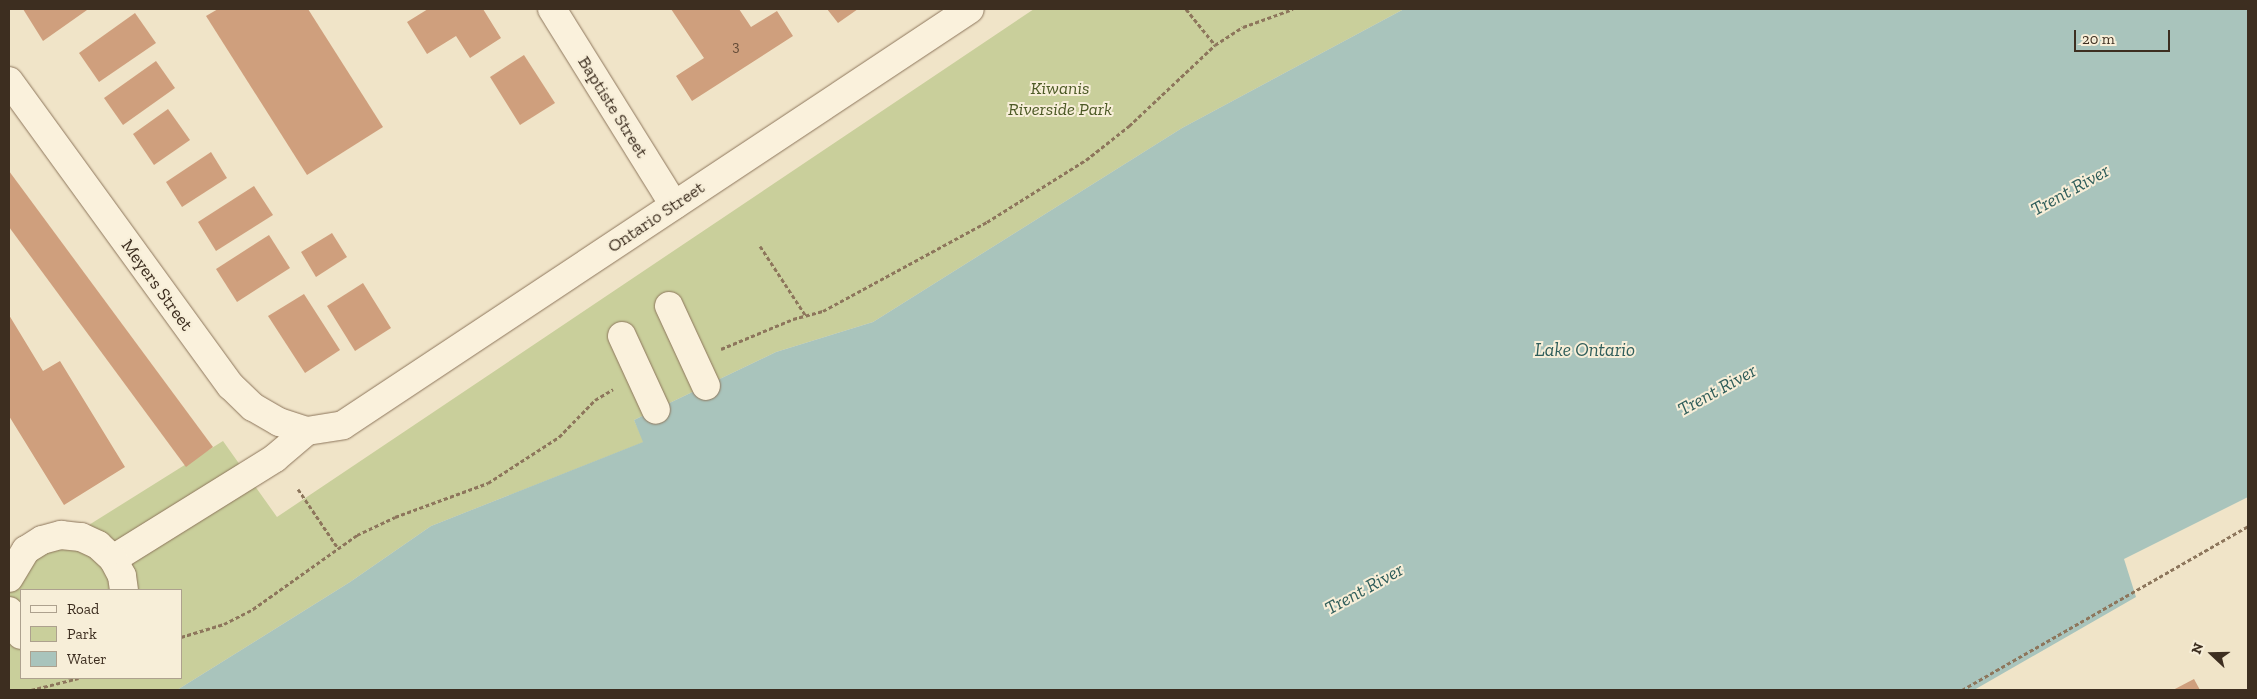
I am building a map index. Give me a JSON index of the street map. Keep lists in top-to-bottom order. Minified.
{"streets":{"street":["Baptiste Street","Ontario Street","Meyers Street"]},"crossings":[["Baptiste Street","Ontario Street"],["Ontario Street","Meyers Street"]],"water":["Trent River","Lake Ontario"],"parks":["Kiwanis Riverside Park"],"house_numbers":["3"],"legend":["Road","Park","Water"],"scale_bar":"20 m","north":"left"}
